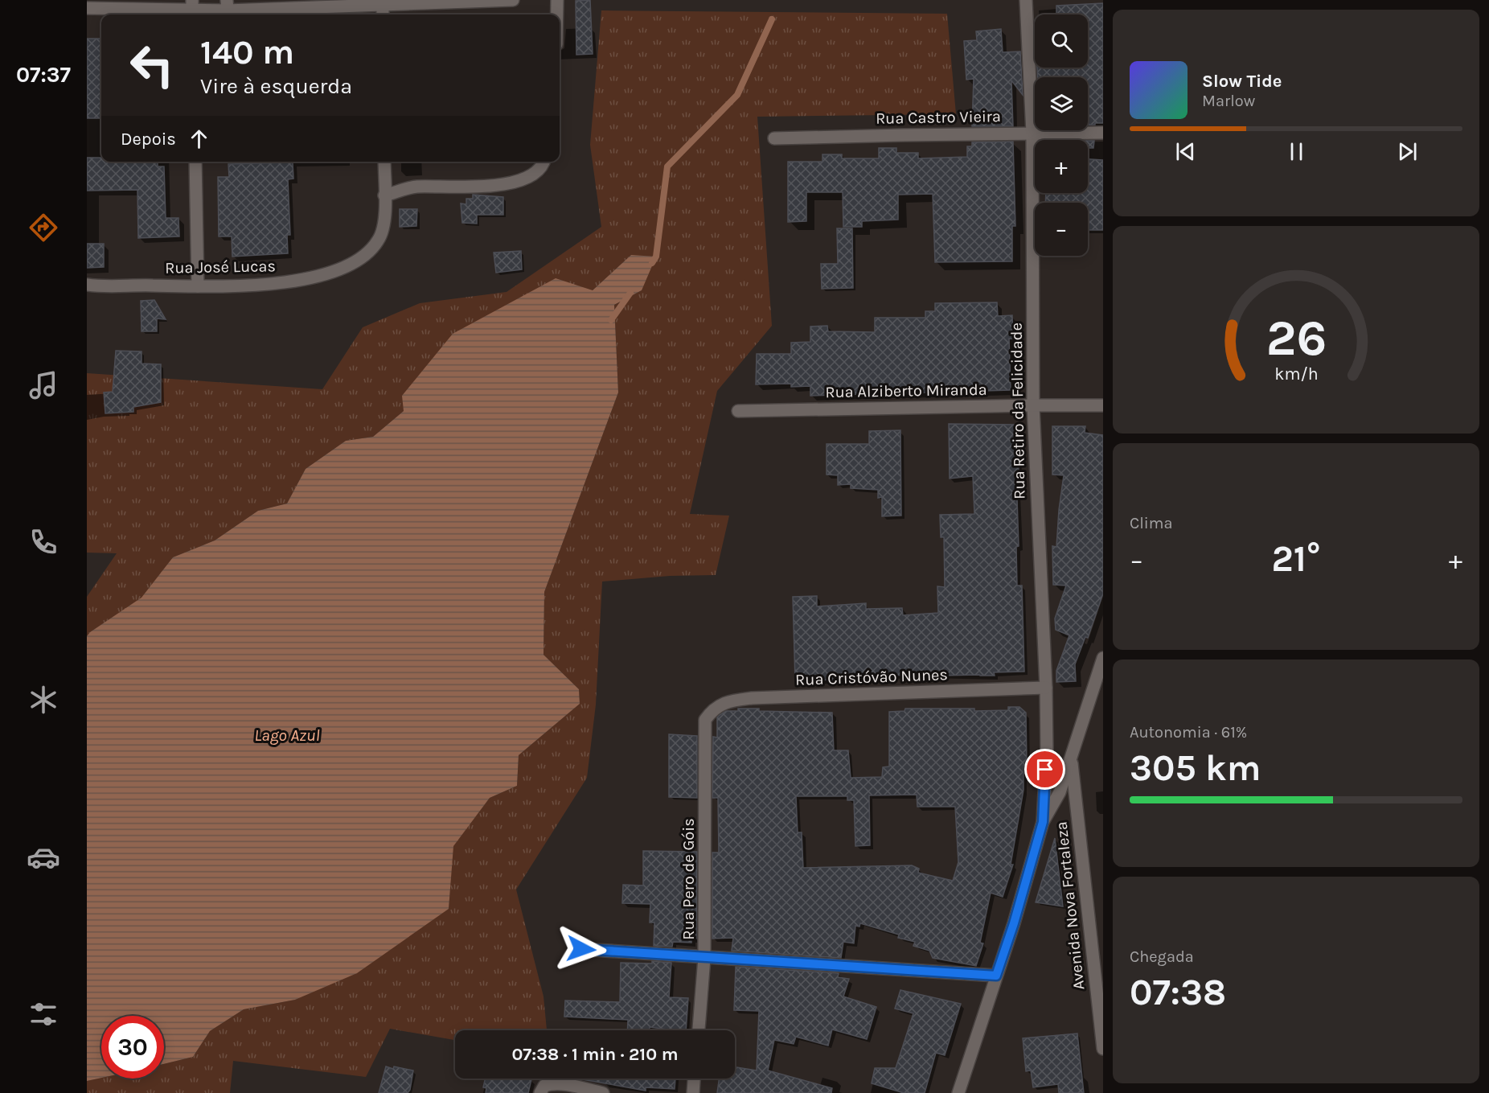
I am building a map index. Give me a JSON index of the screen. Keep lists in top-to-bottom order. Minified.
{"streets":{"street":["Rua Castro Vieira","Rua José Lucas","Rua Alziberto Miranda","Rua Retiro da Felicidade","Rua Cristóvão Nunes","Rua Pero de Góis","Avenida Nova Fortaleza"]},"crossings":[["Rua Castro Vieira","Rua Retiro da Felicidade"],["Rua Alziberto Miranda","Rua Retiro da Felicidade"],["Rua Retiro da Felicidade","Rua Cristóvão Nunes"],["Rua Cristóvão Nunes","Rua Pero de Góis"]],"water":["Lago Azul"],"page":{"tabs":"07:37","map_buttons":["+","−"],"turn":["140 m","Vire à esquerda"],"song":["Slow Tide","Marlow"],"then":"Depois","tile":["Clima",["Autonomia · 61%","305 km"],["Chegada","07:38"]],"heat":["−","21°","+"],"limit":"30","trip":"07:38 · 1 min · 210 m","gauge":["26","km/h"]}}
